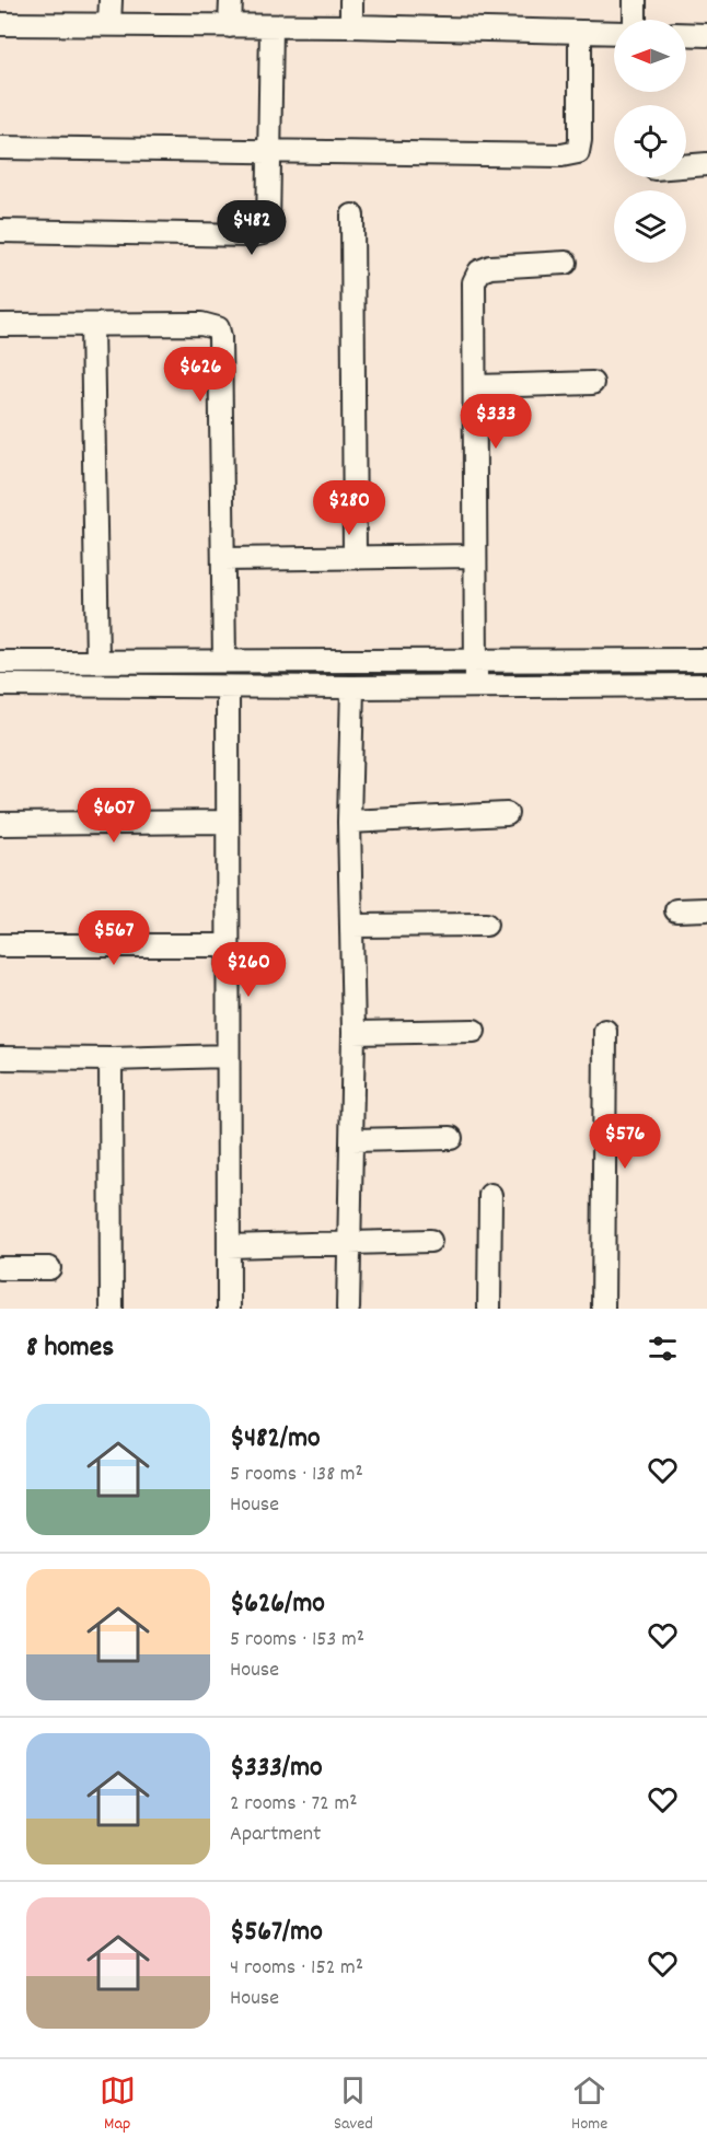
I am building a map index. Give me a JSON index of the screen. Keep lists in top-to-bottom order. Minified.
{"north":"left","page":{"price":["$482","$626","$333","$280","$607","$567","$260","$576"],"heading":"8 homes","list":[{"name":"$482/mo","note":"5 rooms · 138 m² · House"},{"name":"$626/mo","note":"5 rooms · 153 m² · House"},{"name":"$333/mo","note":"2 rooms · 72 m² · Apartment"},{"name":"$567/mo","note":"4 rooms · 152 m² · House"}],"tabs":["Map","Saved","Home"]}}
